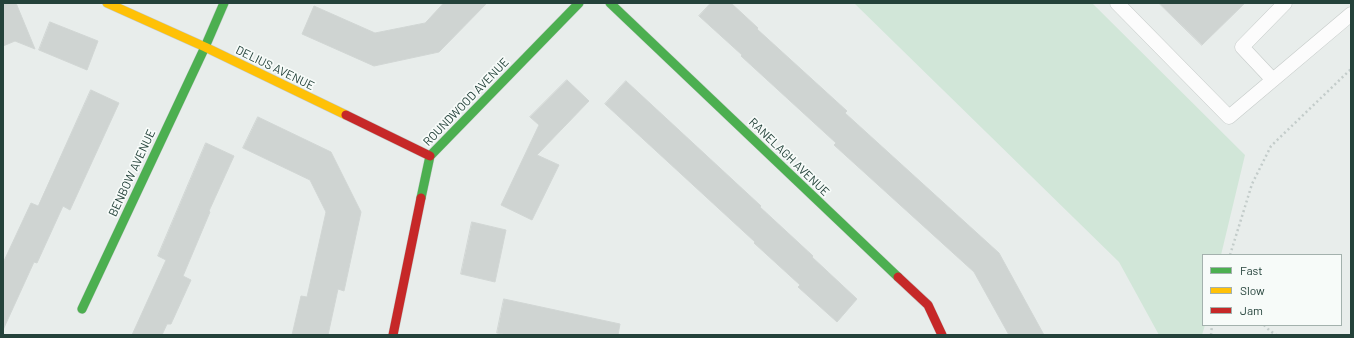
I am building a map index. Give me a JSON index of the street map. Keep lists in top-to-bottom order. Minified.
{"streets":{"street":["DELIUS AVENUE","ROUNDWOOD AVENUE","RANELAGH AVENUE","BENBOW AVENUE"]},"crossings":[["DELIUS AVENUE","ROUNDWOOD AVENUE"],["DELIUS AVENUE","BENBOW AVENUE"]],"legend":["Fast","Slow","Jam"]}
